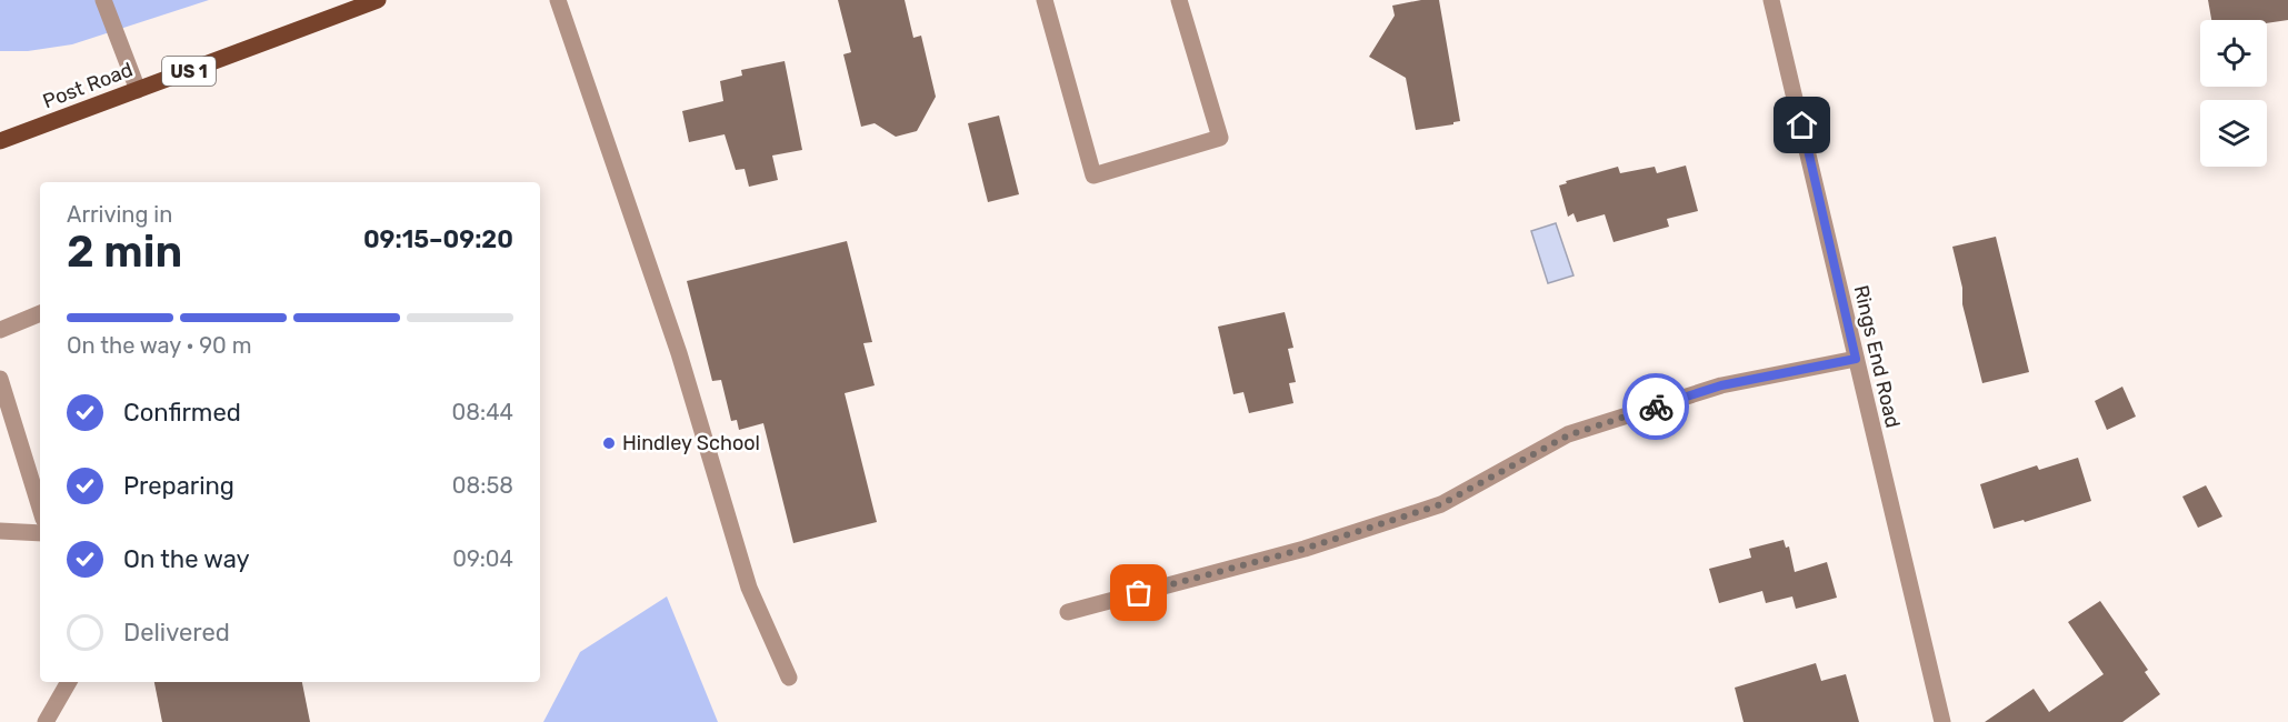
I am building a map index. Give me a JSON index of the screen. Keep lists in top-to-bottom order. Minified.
{"streets":{"main road":["US 1","Post Road"],"street":["Rings End Road"]},"places":["Hindley School"],"page":{"heading":["2 min","Arriving in","09:15–09:20"],"bar":"On the way · 90 m","list":[["Confirmed","08:44"],["Preparing","08:58"],["On the way","09:04"],"Delivered"]}}
